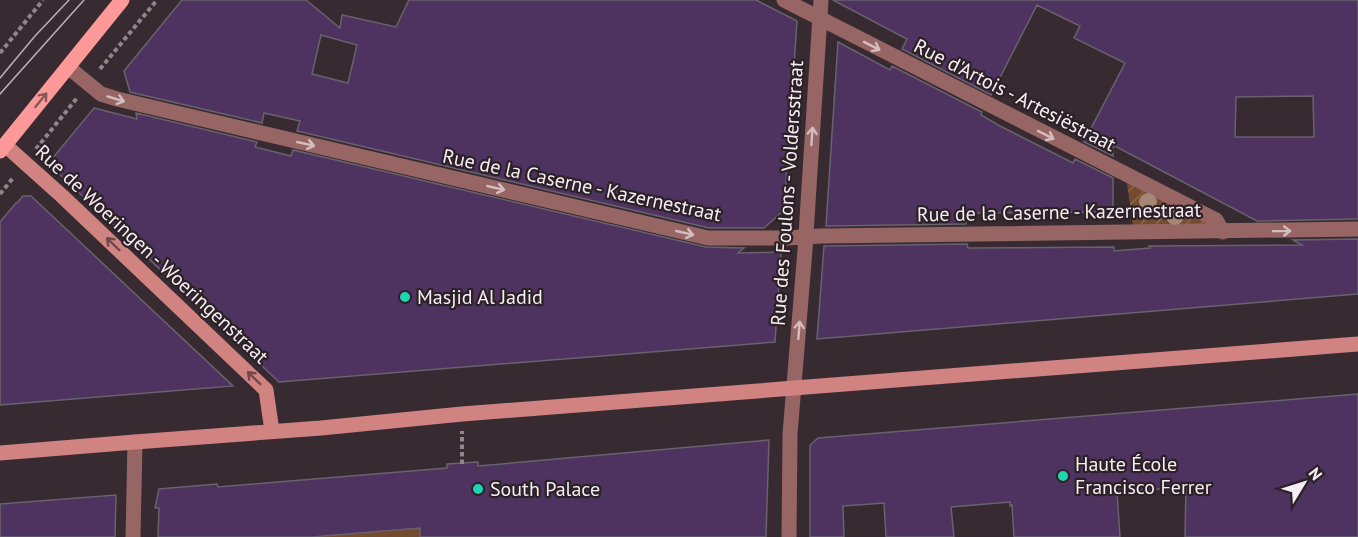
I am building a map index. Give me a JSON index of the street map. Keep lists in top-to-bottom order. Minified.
{"streets":{"street":["Rue d'Artois - Artesiëstraat","Rue de la Caserne - Kazernestraat","Rue des Foulons - Voldersstraat","Rue de Woeringen - Woeringenstraat"]},"crossings":[["Rue d'Artois - Artesiëstraat","Rue de la Caserne - Kazernestraat"],["Rue d'Artois - Artesiëstraat","Rue des Foulons - Voldersstraat"],["Rue de la Caserne - Kazernestraat","Rue des Foulons - Voldersstraat"]],"one_way":["Rue d'Artois - Artesiëstraat","Rue de la Caserne - Kazernestraat","Rue des Foulons - Voldersstraat","Rue de Woeringen - Woeringenstraat"],"places":["Masjid Al Jadid","Haute École Francisco Ferrer","South Palace"],"north":"top right"}
